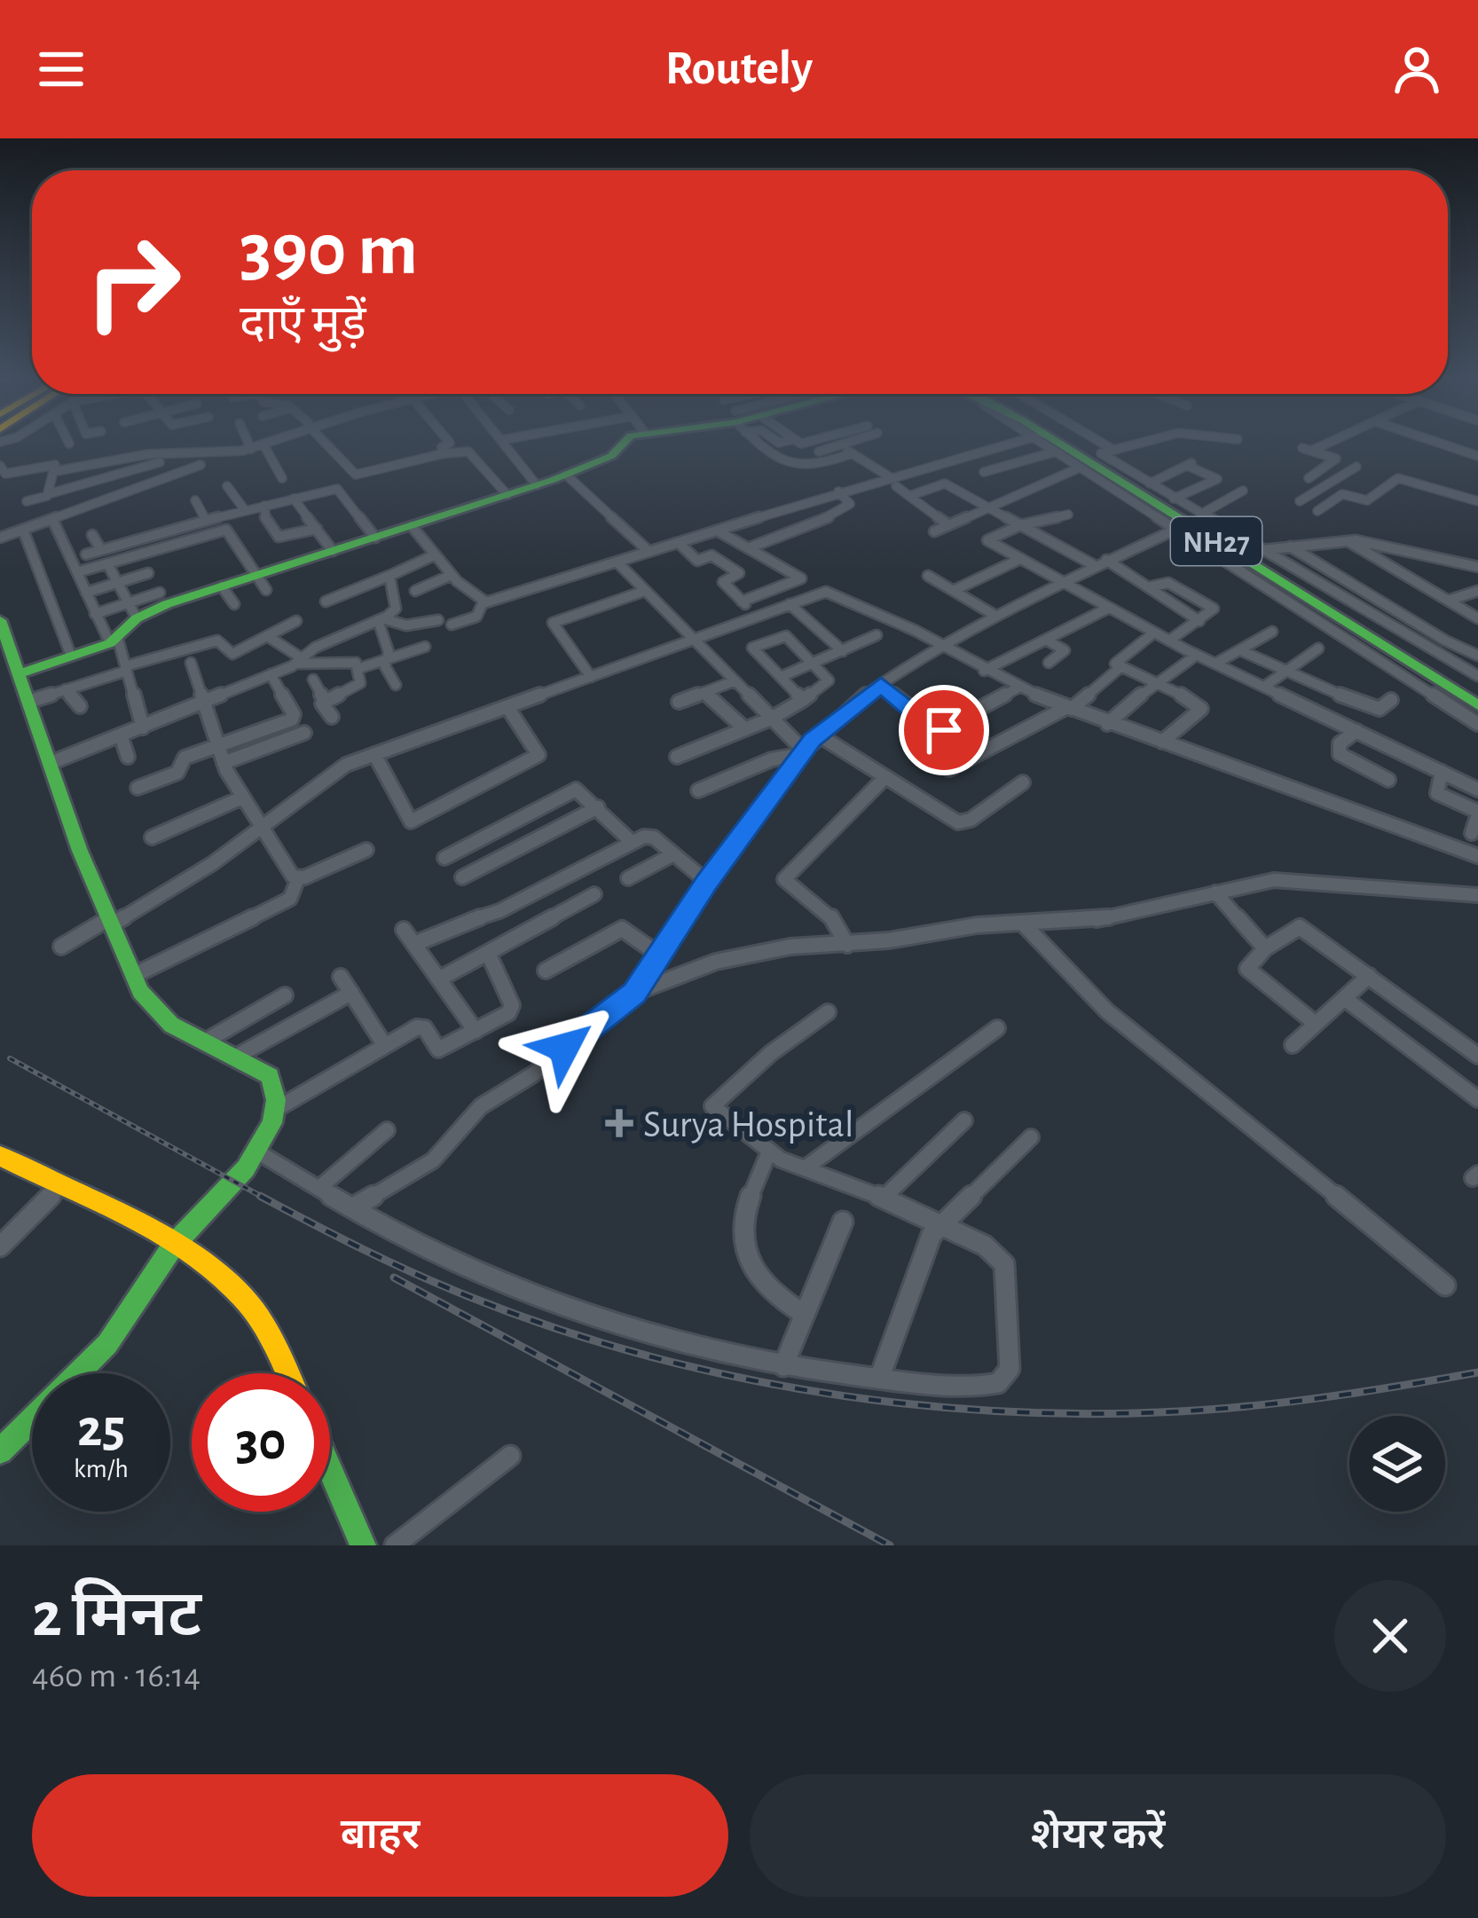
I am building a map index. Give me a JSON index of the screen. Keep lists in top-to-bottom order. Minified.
{"streets":{"main road":["NH27"]},"places":{"health":["Surya Hospital"]},"page":{"header":"Routely","turn":["390 m","दाएँ मुड़ें"],"speed":"25 km/h","limit":"30","heading":["2 मिनट","460 m · 16:14"],"buttons":["बाहर","शेयर करें"]}}
